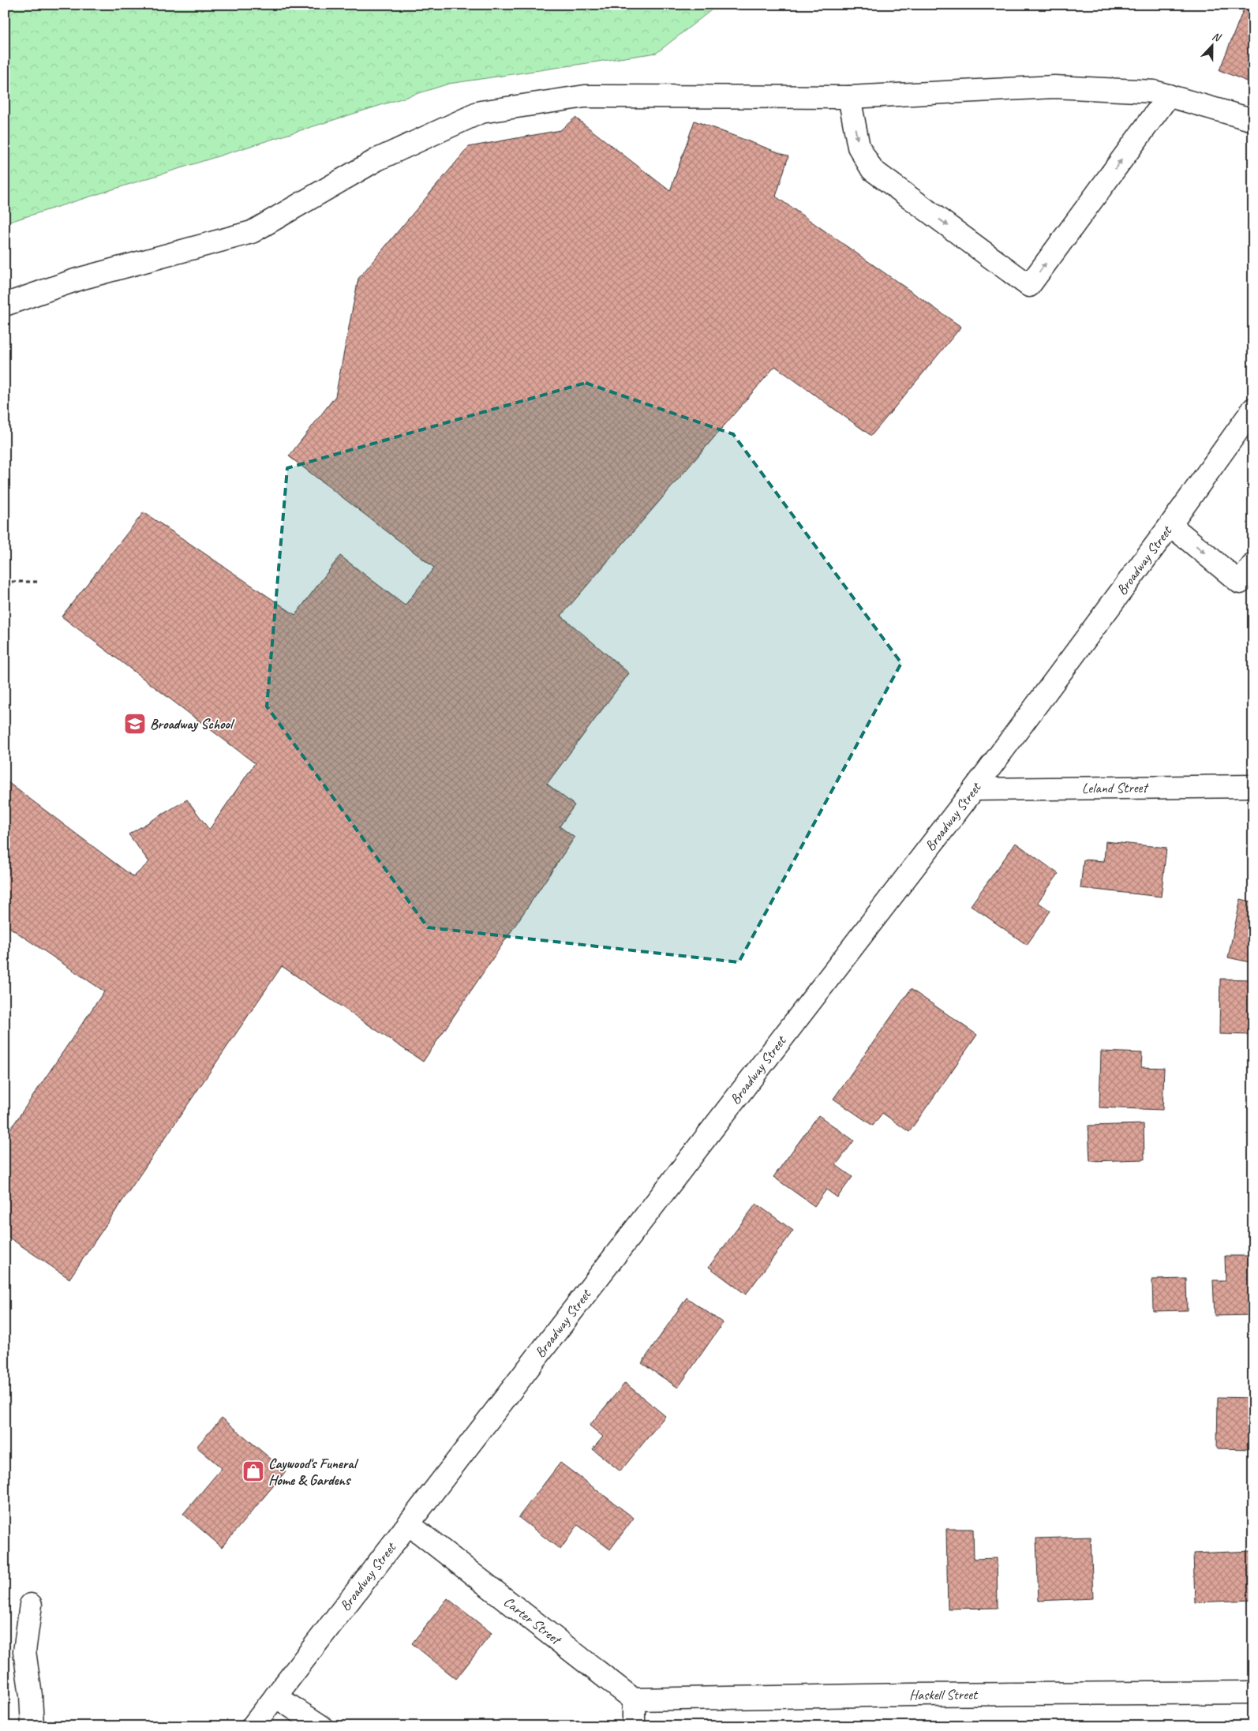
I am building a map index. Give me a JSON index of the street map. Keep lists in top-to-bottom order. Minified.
{"streets":{"street":["Broadway Street","Leland Street","Carter Street","Haskell Street"]},"crossings":[["Broadway Street","Leland Street"],["Broadway Street","Carter Street"],["Carter Street","Haskell Street"]],"places":{"school or university":["Broadway School"],"shop":["Caywood's Funeral Home & Gardens"]},"north":"top"}
